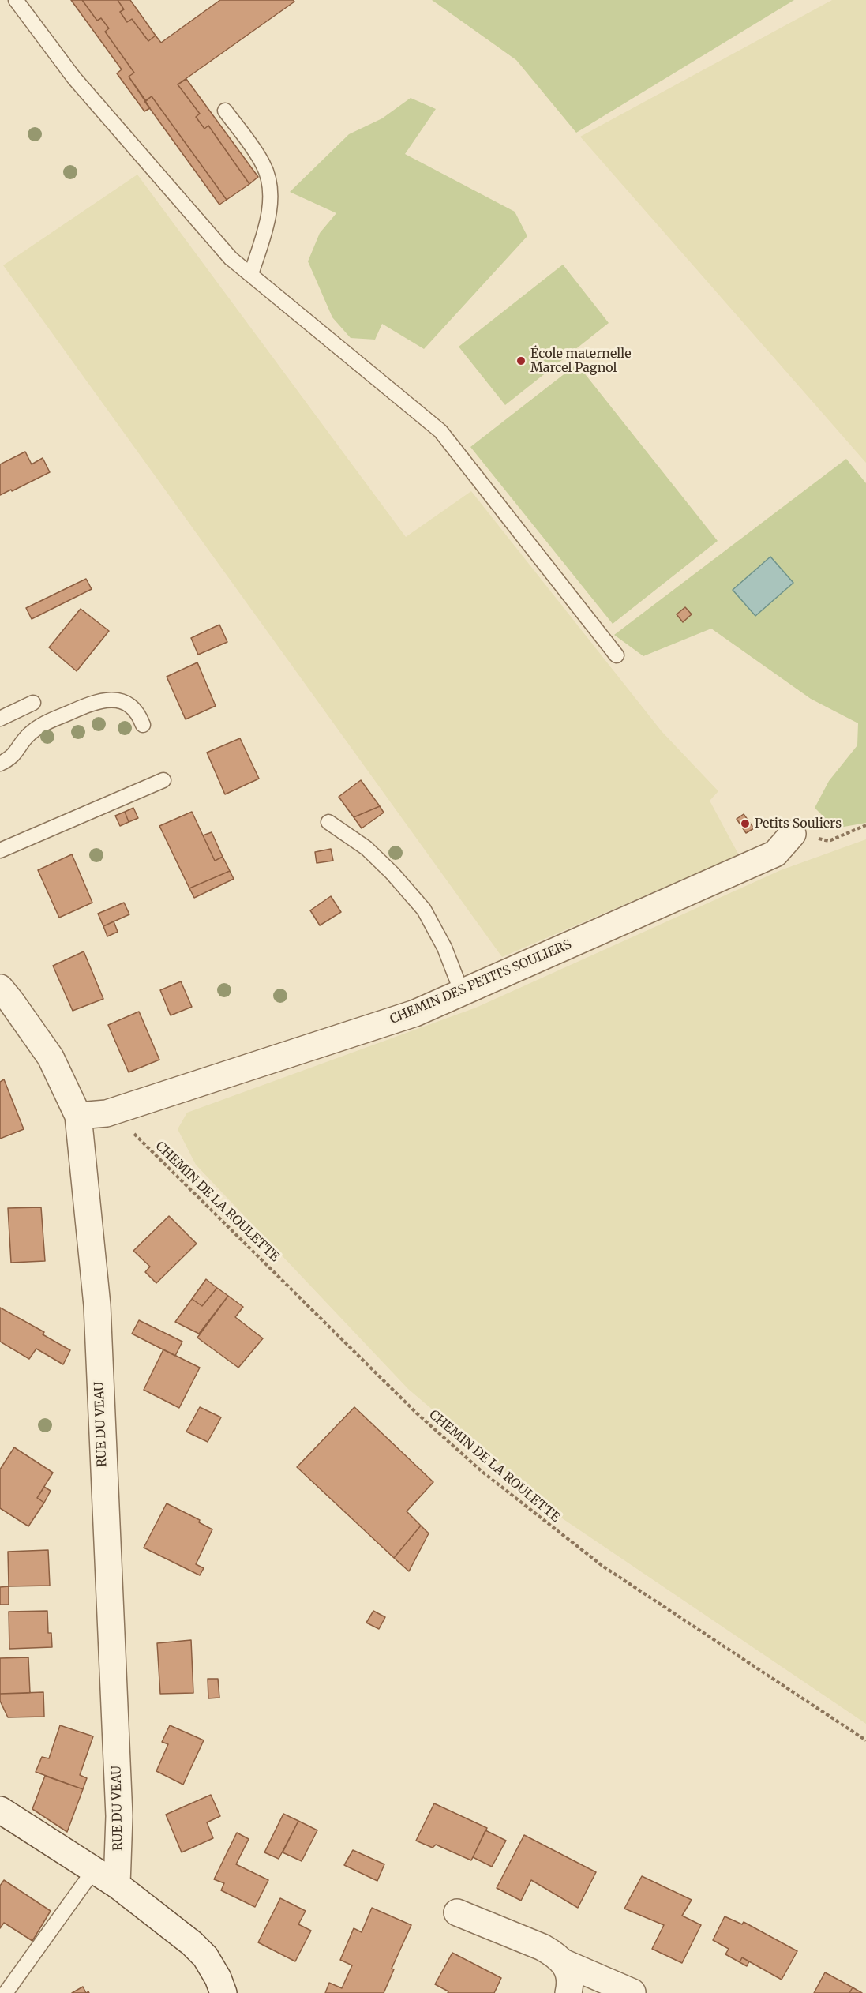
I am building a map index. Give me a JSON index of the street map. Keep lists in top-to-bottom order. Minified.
{"streets":{"street":["CHEMIN DES PETITS SOULIERS","RUE DU VEAU"],"path":["CHEMIN DE LA ROULETTE"]},"crossings":[["CHEMIN DES PETITS SOULIERS","CHEMIN DE LA ROULETTE"],["CHEMIN DES PETITS SOULIERS","RUE DU VEAU"]],"places":["École maternelle Marcel Pagnol","Petits Souliers"]}
